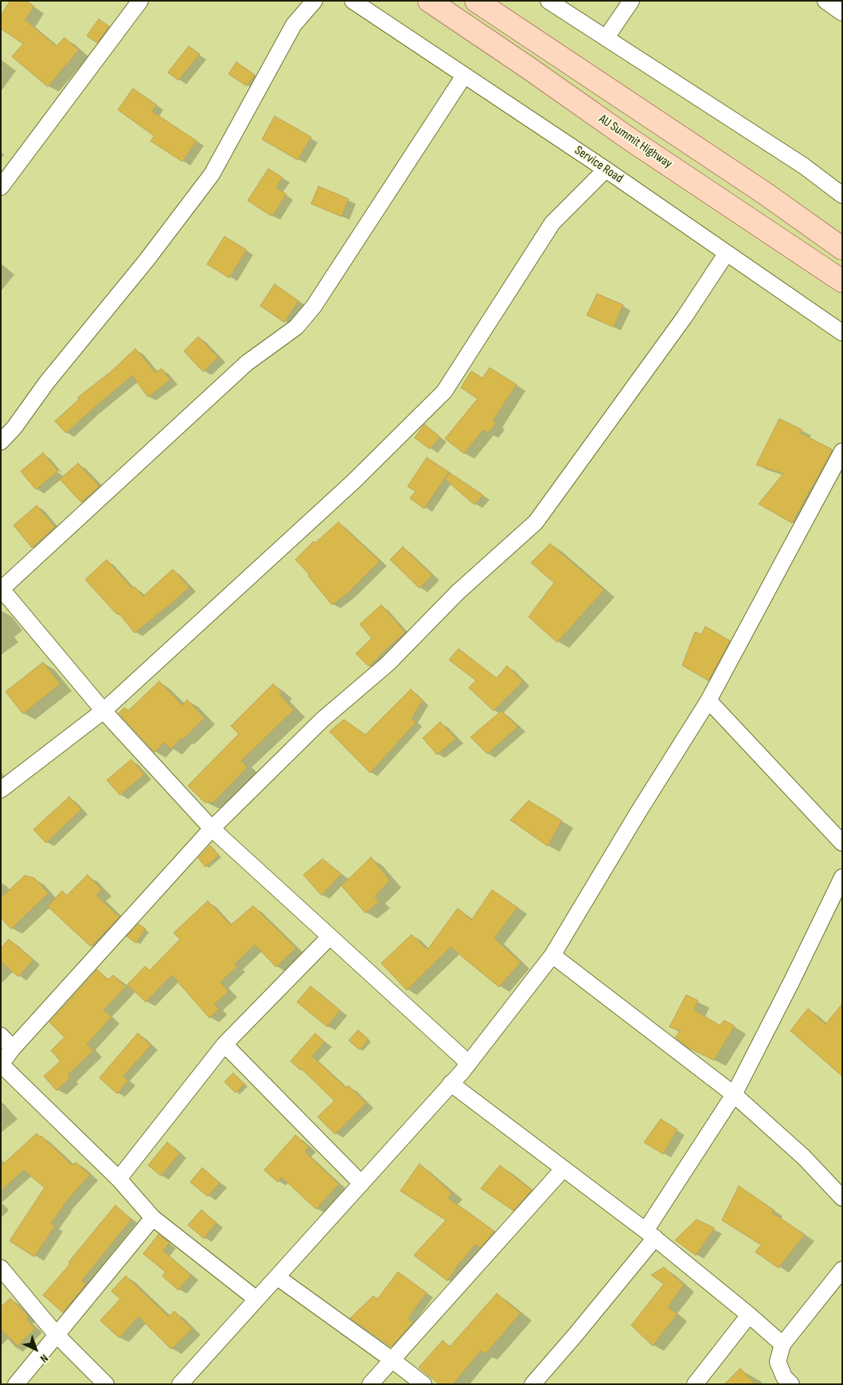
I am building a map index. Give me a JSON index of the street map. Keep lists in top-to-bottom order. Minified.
{"streets":{"main road":["AU Summit Highway"],"street":["Service Road"]},"north":"bottom right"}
